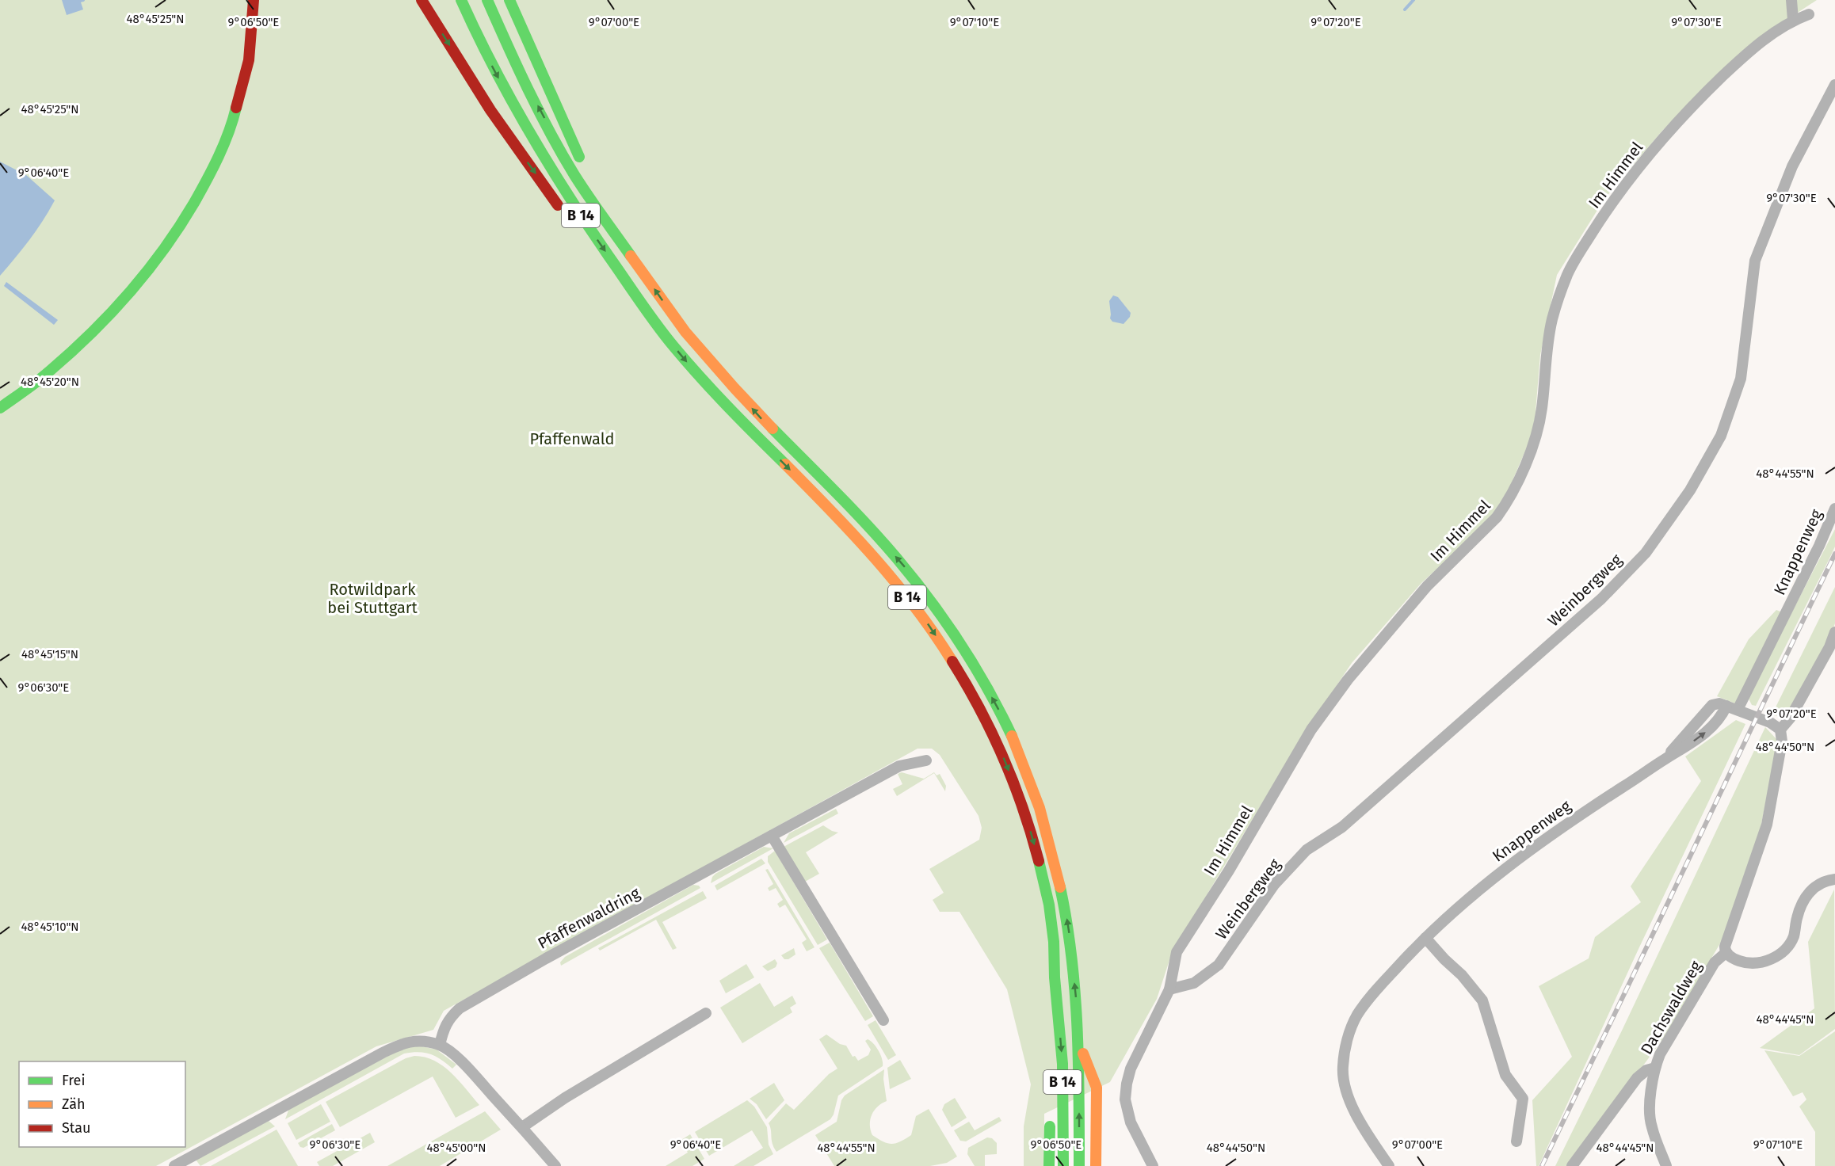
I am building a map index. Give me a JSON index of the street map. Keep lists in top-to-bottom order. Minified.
{"streets":{"main road":["B 14"],"street":["Im Himmel","Knappenweg","Weinbergweg","Pfaffenwaldring","Dachswaldweg"]},"crossings":[["Im Himmel","Weinbergweg"]],"parks":["Pfaffenwald","Rotwildpark bei Stuttgart"],"legend":["Frei","Zäh","Stau"],"coordinates":["48°45'25\"N","9°06'50\"E","9°07'00\"E","9°07'10\"E","9°07'20\"E","9°07'30\"E","9°06'40\"E","48°45'20\"N","48°44'55\"N","48°45'15\"N","9°06'30\"E","48°44'50\"N","48°45'10\"N","48°44'45\"N","48°45'00\"N"]}
